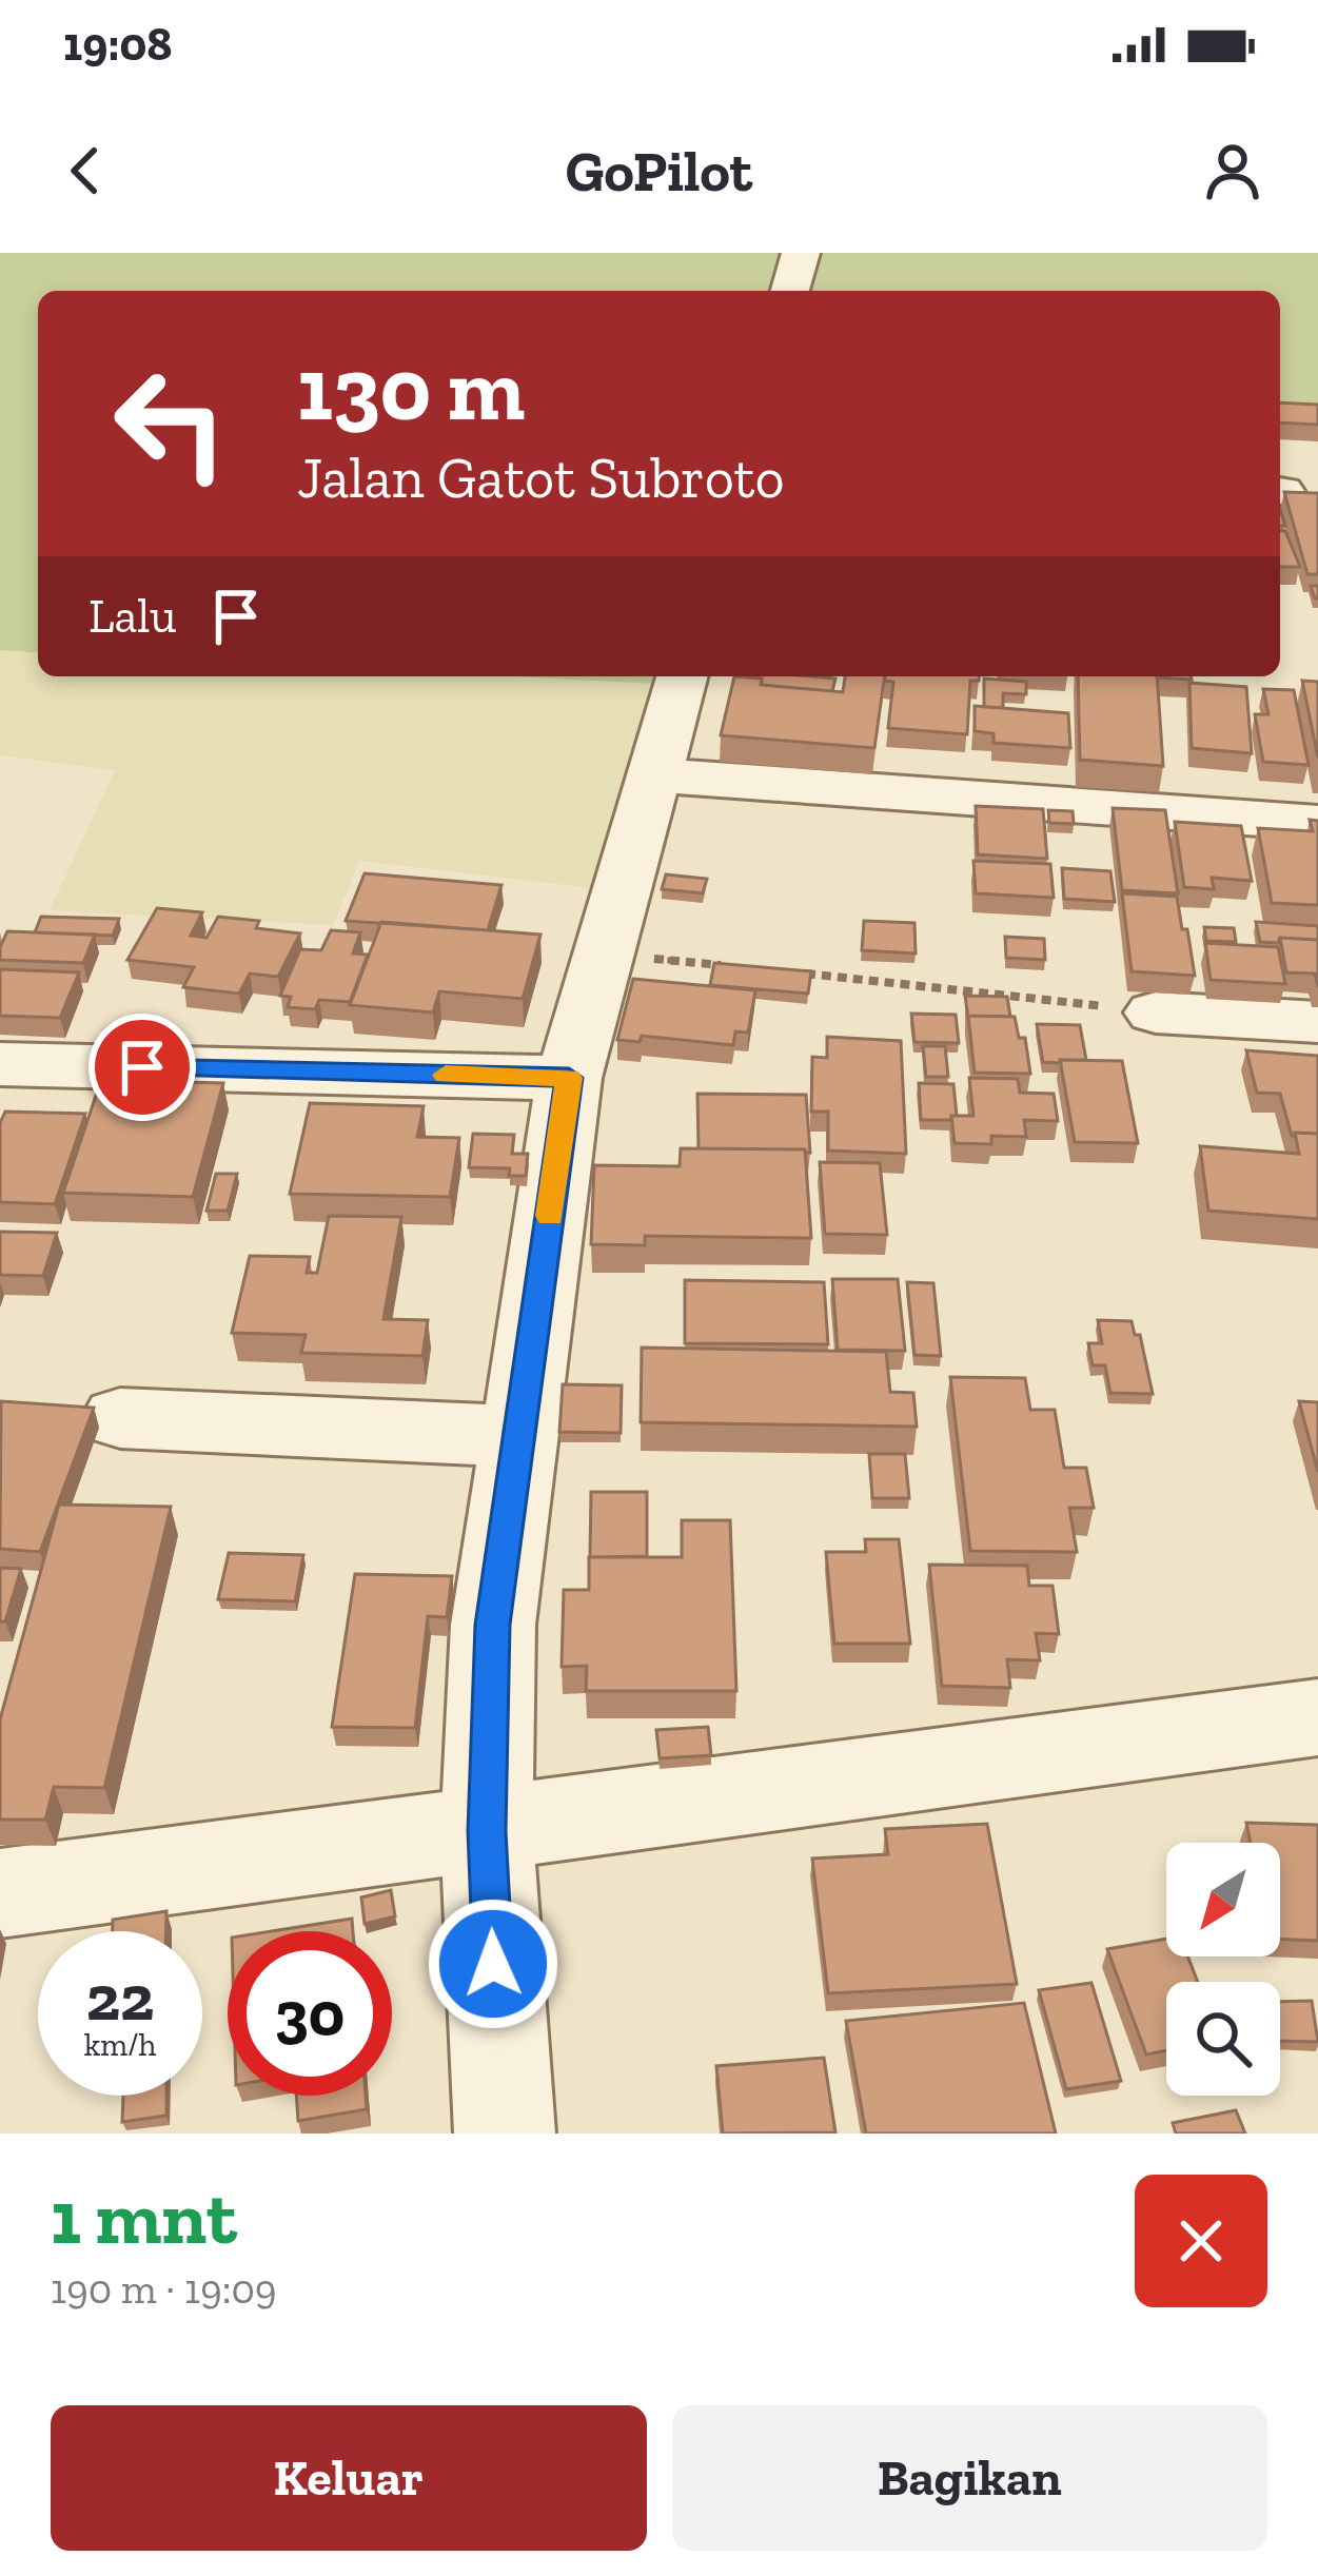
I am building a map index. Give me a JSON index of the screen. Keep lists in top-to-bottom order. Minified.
{"north":"bottom left","page":{"status":"19:08","header":"GoPilot","turn":["130 m","Jalan Gatot Subroto"],"then":"Lalu","speed":"22 km/h","limit":"30","heading":["1 mnt","190 m · 19:09"],"buttons":["Keluar","Bagikan"]}}
